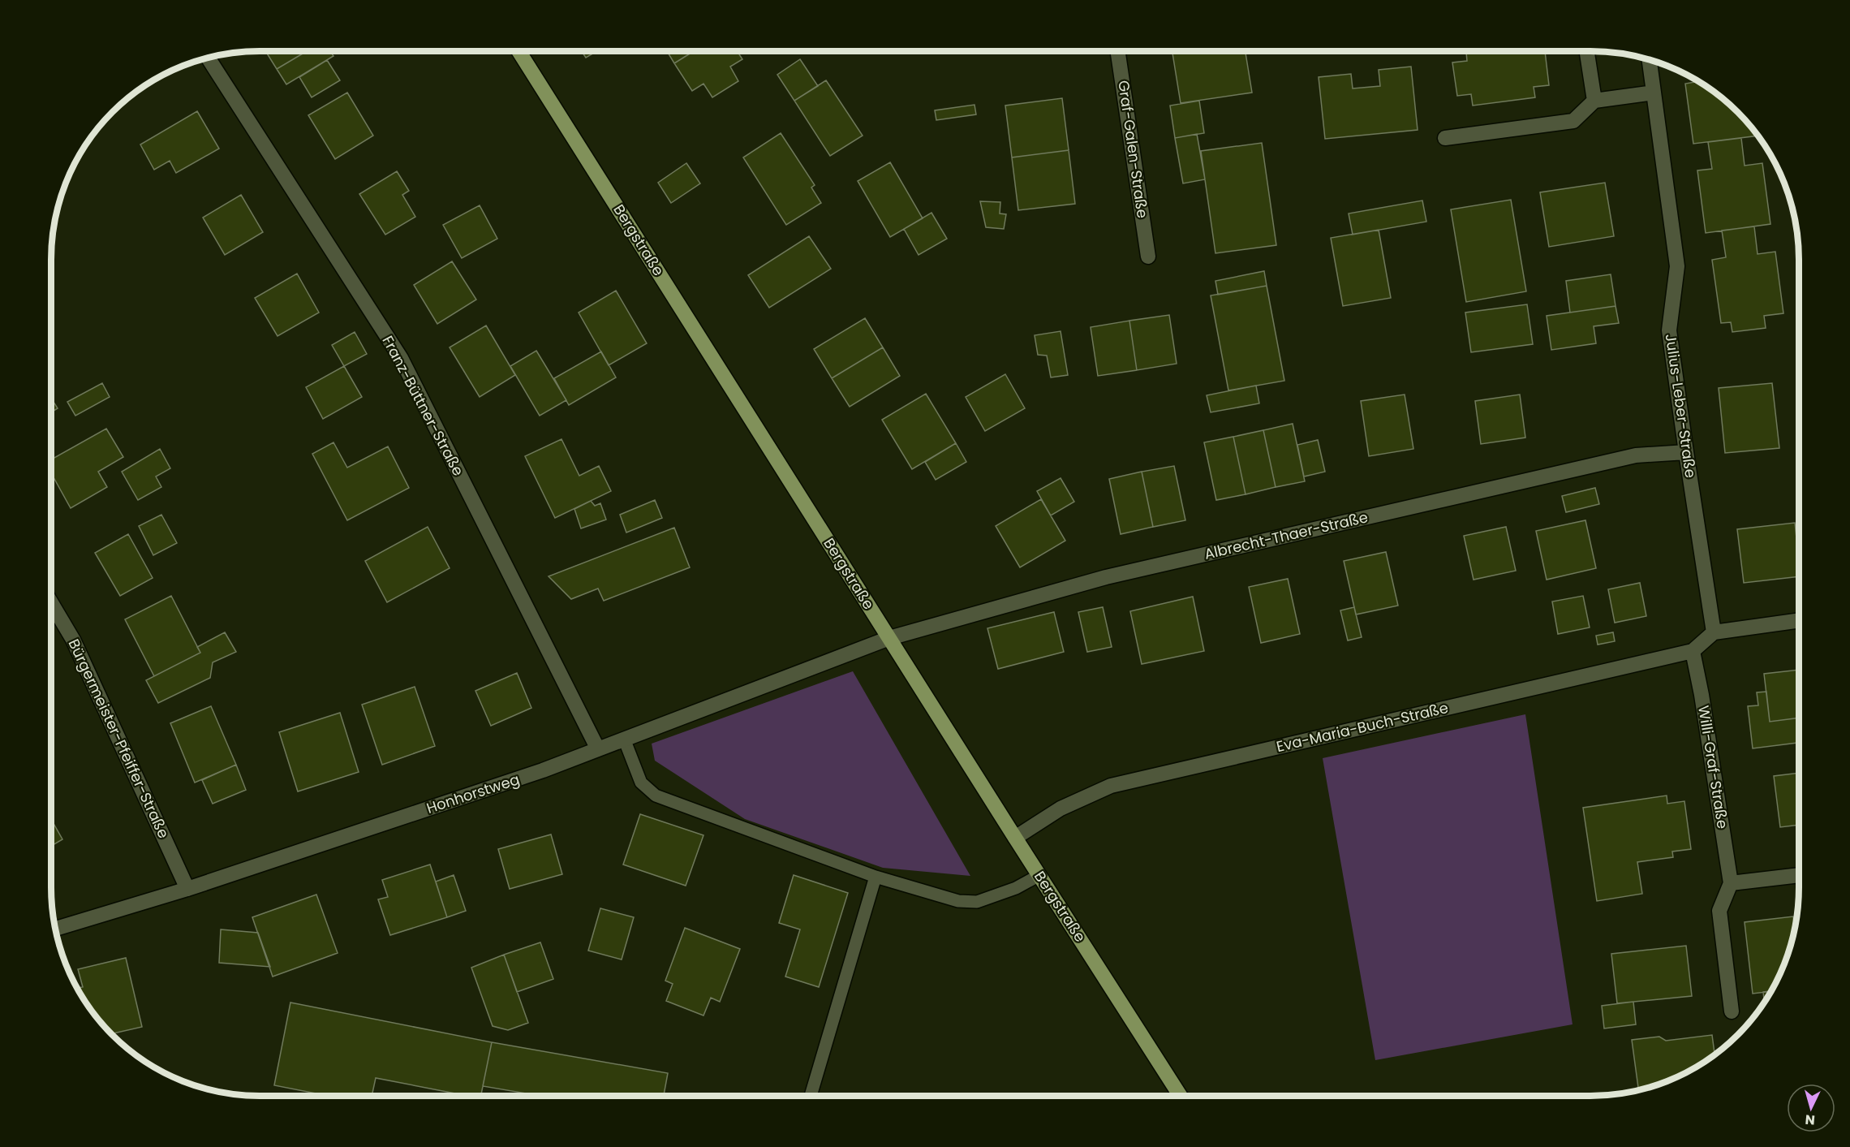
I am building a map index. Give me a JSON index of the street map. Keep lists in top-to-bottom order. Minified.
{"streets":{"main road":["Bergstraße"],"street":["Graf-Galen-Straße","Franz-Büttner-Straße","Julius-Leber-Straße","Albrecht-Thaer-Straße","Eva-Maria-Buch-Straße","Bürgermeister-Pfeiffer-Straße","Willi-Graf-Straße","Honhorstweg"]},"crossings":[["Bergstraße","Albrecht-Thaer-Straße"],["Bergstraße","Eva-Maria-Buch-Straße"],["Bergstraße","Honhorstweg"],["Franz-Büttner-Straße","Honhorstweg"],["Julius-Leber-Straße","Albrecht-Thaer-Straße"],["Julius-Leber-Straße","Eva-Maria-Buch-Straße"],["Albrecht-Thaer-Straße","Honhorstweg"],["Eva-Maria-Buch-Straße","Willi-Graf-Straße"],["Bürgermeister-Pfeiffer-Straße","Honhorstweg"]],"north":"bottom"}
